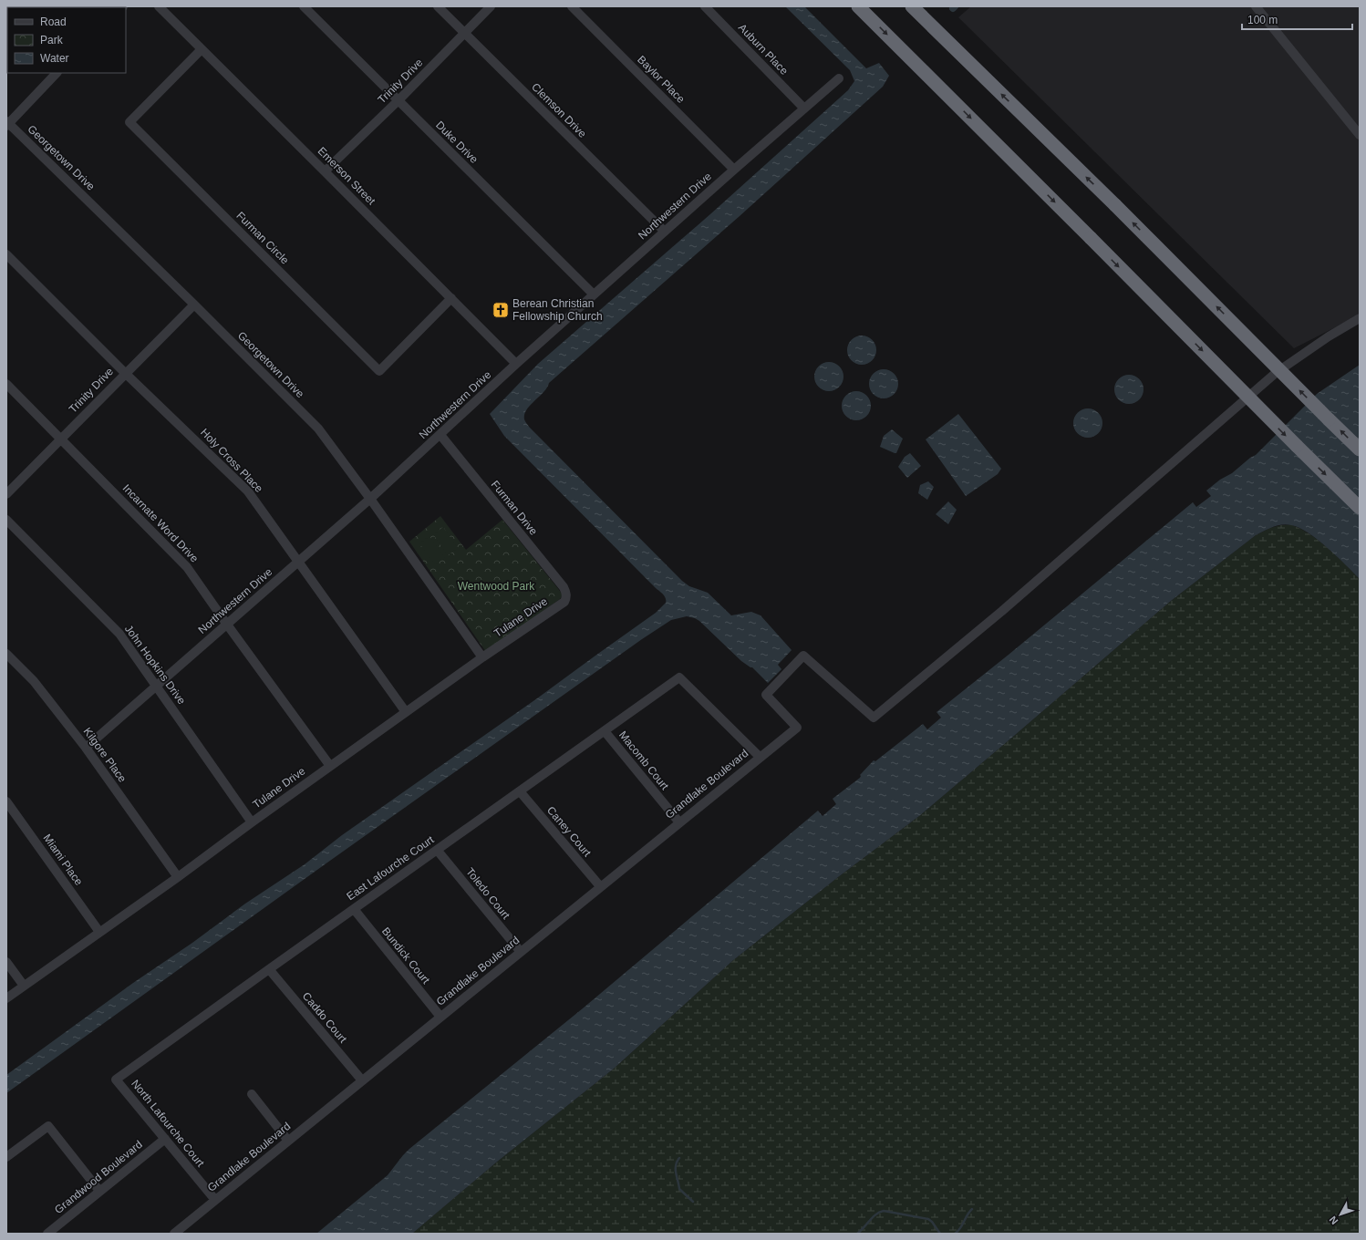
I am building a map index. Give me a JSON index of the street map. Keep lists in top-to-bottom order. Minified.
{"streets":{"street":["Auburn Place","Baylor Place","Trinity Drive","Clemson Drive","Duke Drive","Georgetown Drive","Emerson Street","Northwestern Drive","Furman Circle","Holy Cross Place","Furman Drive","Incarnate Word Drive","Tulane Drive","John Hopkins Drive","Kilgore Place","Macomb Court","Grandlake Boulevard","Caney Court","Miami Place","East Lafourche Court","Toledo Court","Bundick Court","Caddo Court","North Lafourche Court","Grandwood Boulevard"]},"crossings":[["Auburn Place","Northwestern Drive"],["Baylor Place","Northwestern Drive"],["Trinity Drive","Clemson Drive"],["Trinity Drive","Duke Drive"],["Trinity Drive","Georgetown Drive"],["Trinity Drive","Emerson Street"],["Trinity Drive","Holy Cross Place"],["Trinity Drive","Incarnate Word Drive"],["Clemson Drive","Northwestern Drive"],["Duke Drive","Northwestern Drive"],["Georgetown Drive","Northwestern Drive"],["Georgetown Drive","Tulane Drive"],["Emerson Street","Northwestern Drive"],["Emerson Street","Furman Circle"],["Northwestern Drive","Holy Cross Place"],["Northwestern Drive","Furman Drive"],["Northwestern Drive","Incarnate Word Drive"],["Northwestern Drive","John Hopkins Drive"],["Northwestern Drive","Kilgore Place"],["Holy Cross Place","Tulane Drive"],["Furman Drive","Tulane Drive"],["Incarnate Word Drive","Tulane Drive"],["Tulane Drive","John Hopkins Drive"],["Tulane Drive","Kilgore Place"],["Tulane Drive","Miami Place"],["Macomb Court","Grandlake Boulevard"],["Macomb Court","East Lafourche Court"],["Grandlake Boulevard","Caney Court"],["Grandlake Boulevard","East Lafourche Court"],["Grandlake Boulevard","Toledo Court"],["Grandlake Boulevard","Bundick Court"],["Grandlake Boulevard","Caddo Court"],["Grandlake Boulevard","North Lafourche Court"],["Caney Court","East Lafourche Court"],["East Lafourche Court","Toledo Court"],["East Lafourche Court","Bundick Court"],["East Lafourche Court","Caddo Court"],["East Lafourche Court","North Lafourche Court"],["North Lafourche Court","Grandwood Boulevard"]],"parks":["Wentwood Park"],"places":{"church":["Berean Christian Fellowship Church"]},"legend":["Road","Park","Water"],"scale_bar":"100 m","north":"bottom left"}
